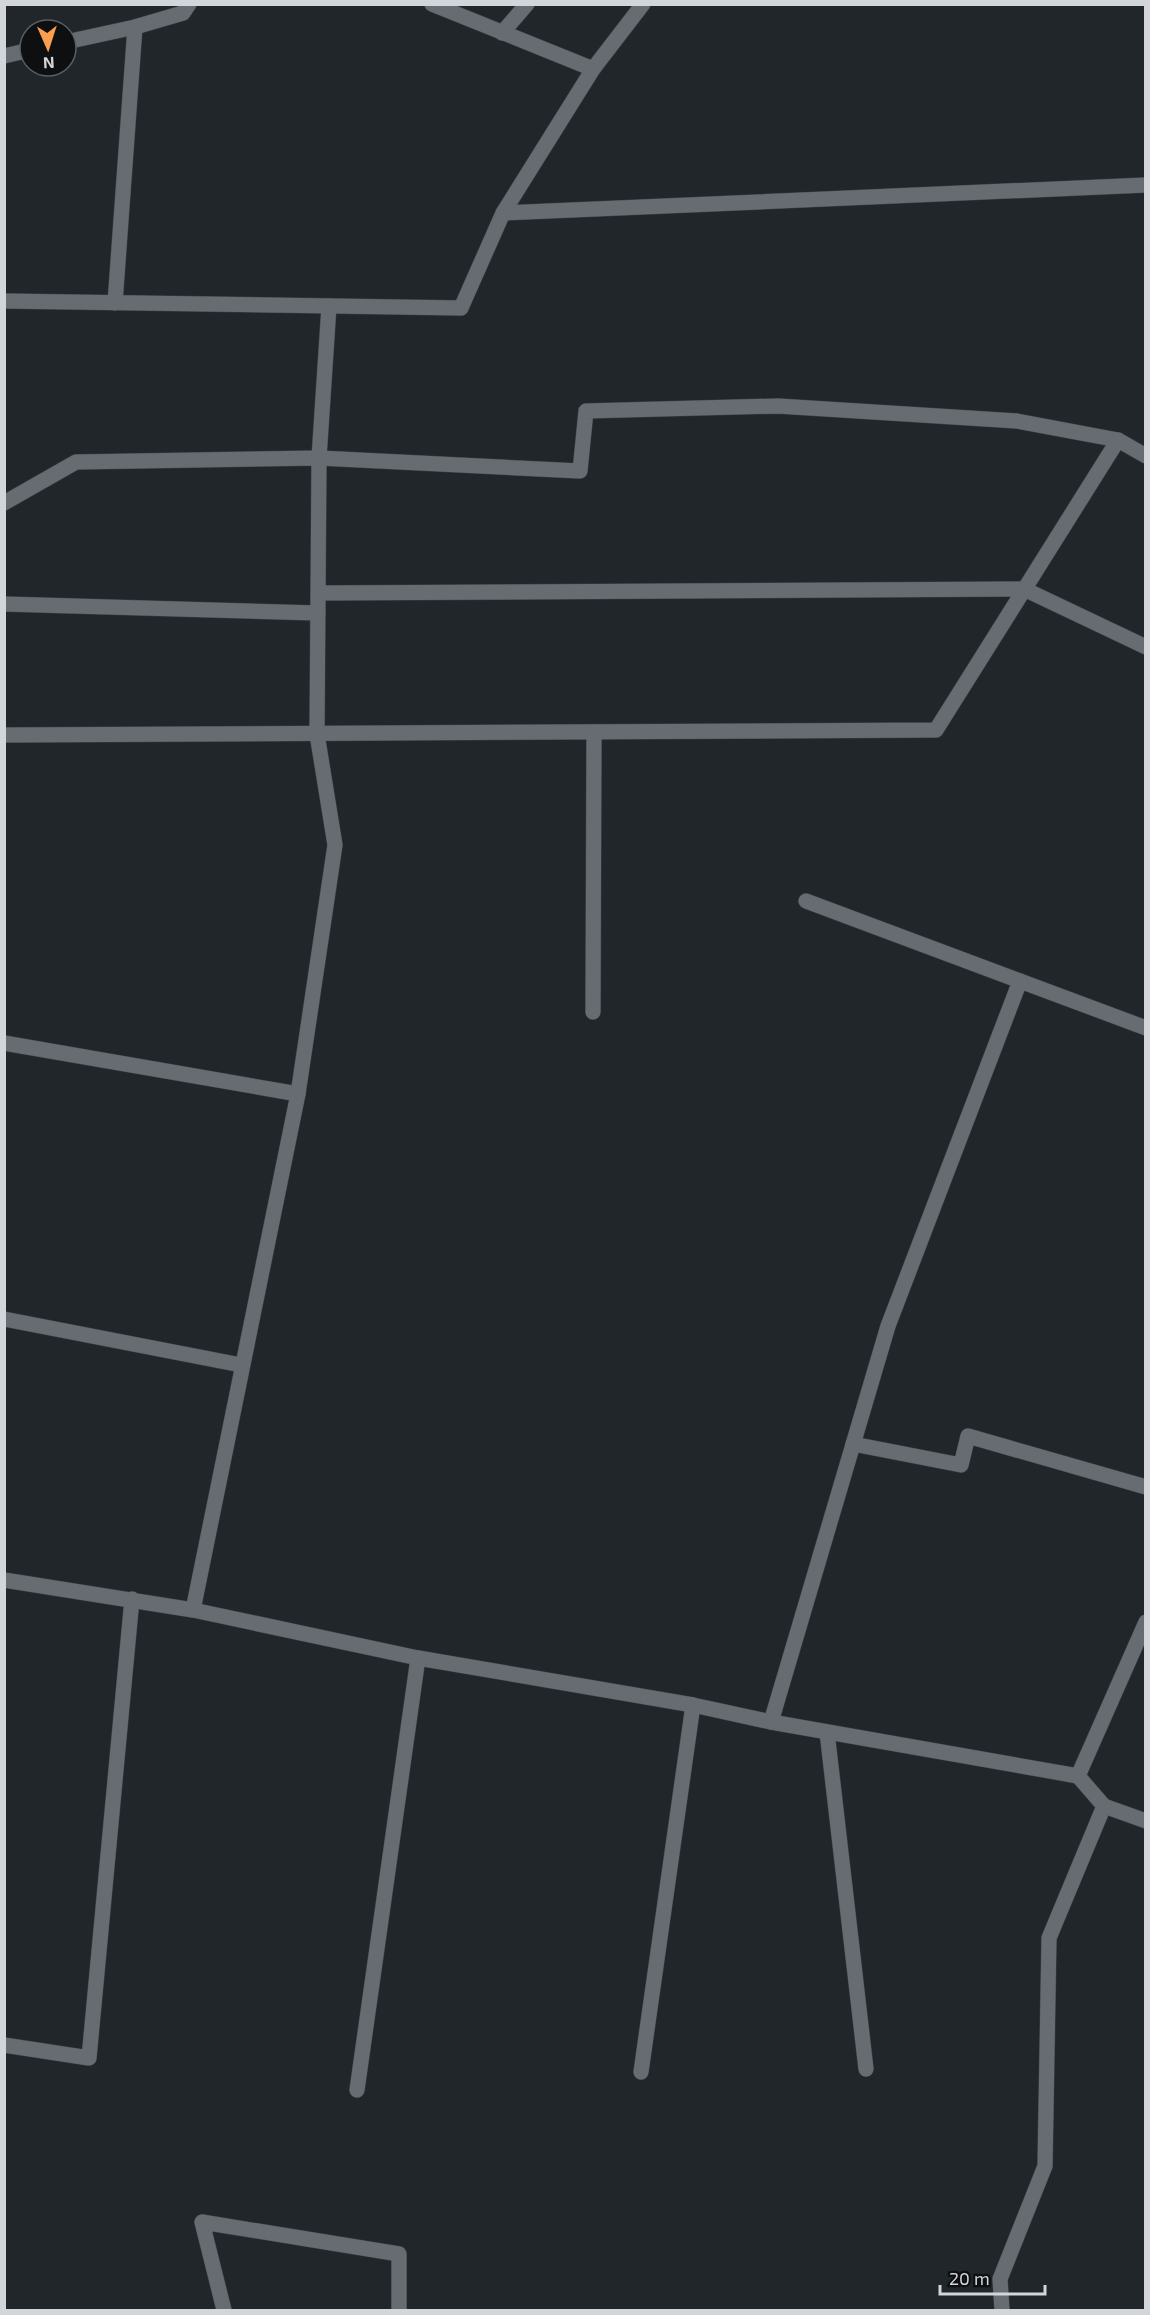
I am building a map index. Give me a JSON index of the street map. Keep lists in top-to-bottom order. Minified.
{"scale_bar":"20 m","north":"bottom"}
